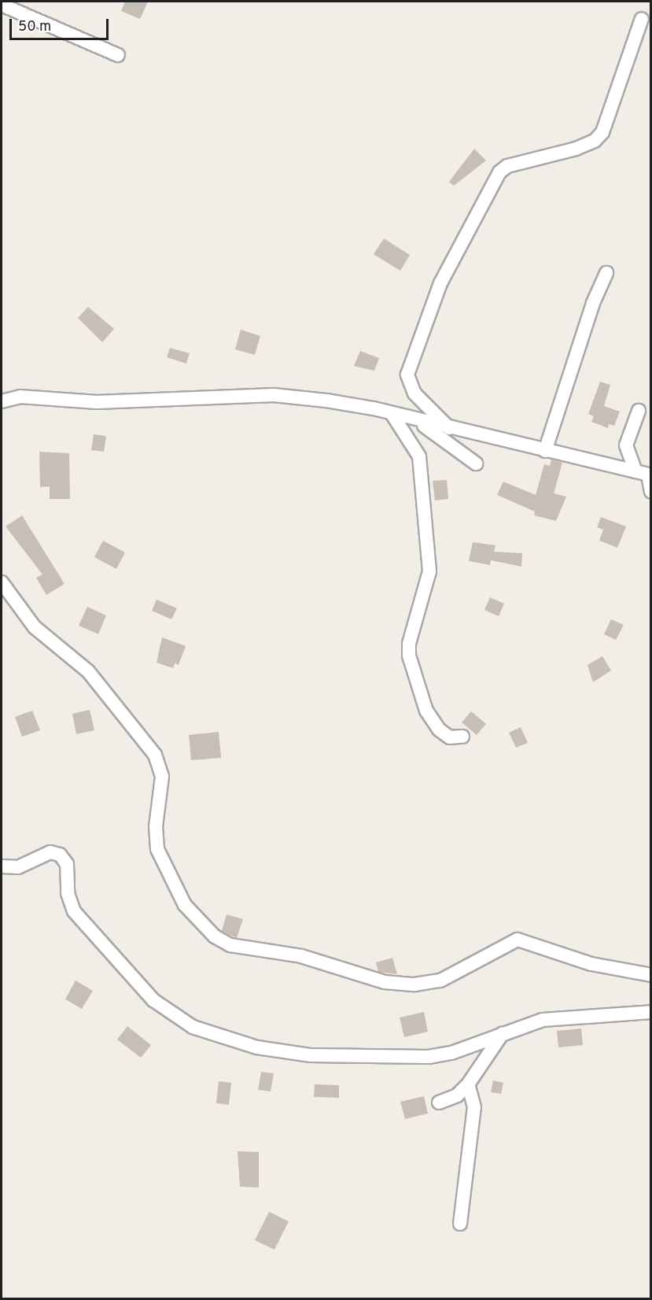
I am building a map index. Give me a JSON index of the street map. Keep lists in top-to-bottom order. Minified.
{"scale_bar":"50 m"}
